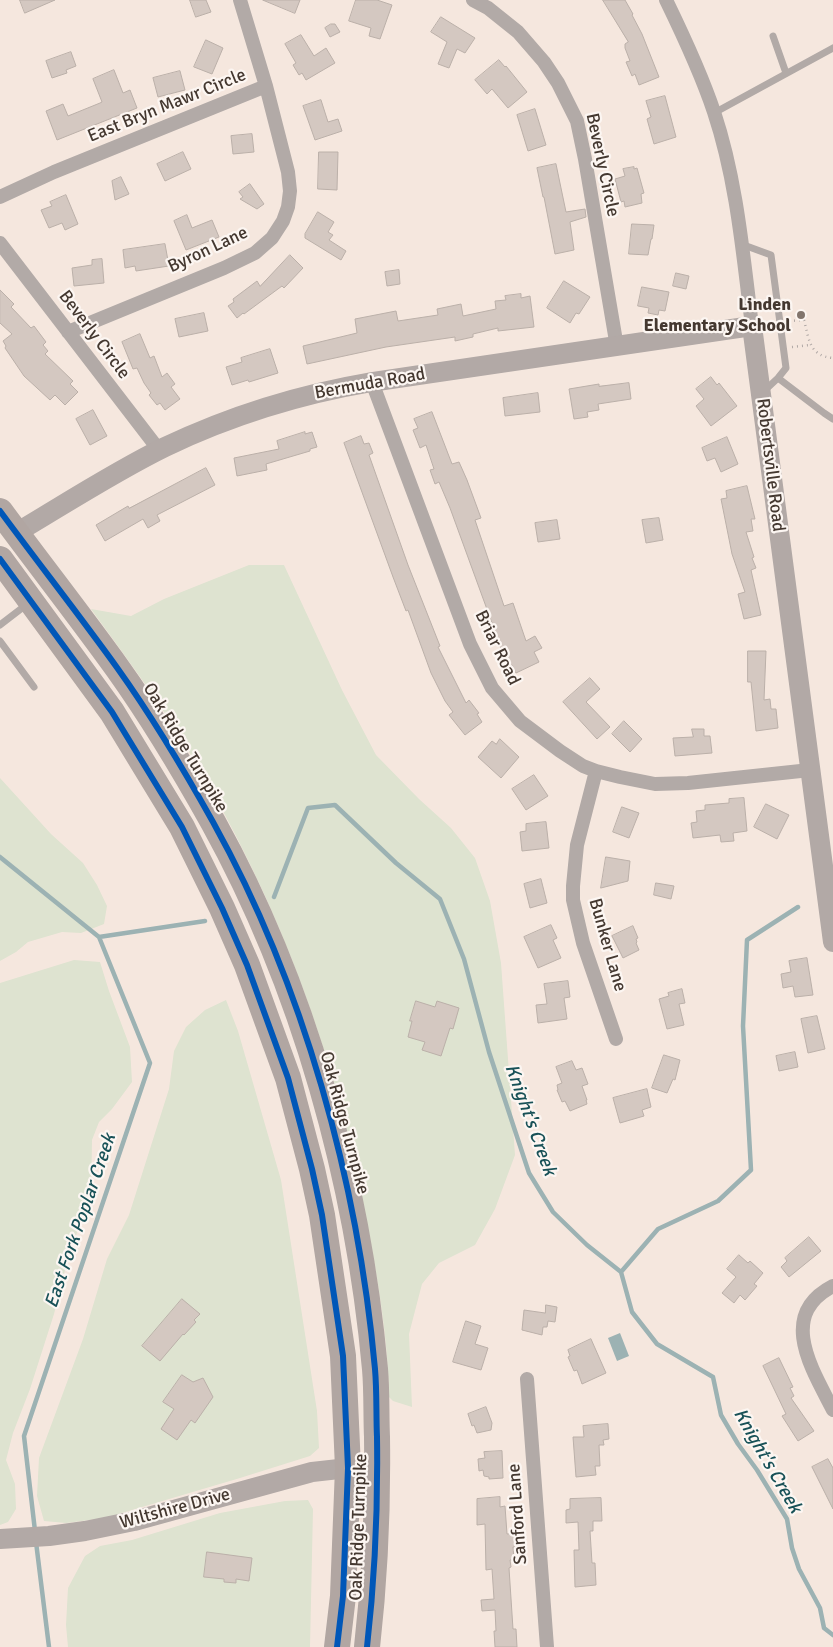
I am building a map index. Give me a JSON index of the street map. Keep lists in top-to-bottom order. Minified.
{"streets":{"highway":["Oak Ridge Turnpike"],"street":["East Bryn Mawr Circle","Beverly Circle","Byron Lane","Bermuda Road","Robertsville Road","Briar Road","Bunker Lane","Wiltshire Drive","Sanford Lane"]},"crossings":[["East Bryn Mawr Circle","Byron Lane"],["Beverly Circle","Byron Lane"],["Beverly Circle","Bermuda Road"],["Bermuda Road","Robertsville Road"],["Bermuda Road","Briar Road"],["Bermuda Road","Oak Ridge Turnpike"],["Robertsville Road","Briar Road"],["Briar Road","Bunker Lane"],["Oak Ridge Turnpike","Wiltshire Drive"]],"water":["Knight's Creek","East Fork Poplar Creek"],"places":["Linden Elementary School"]}
